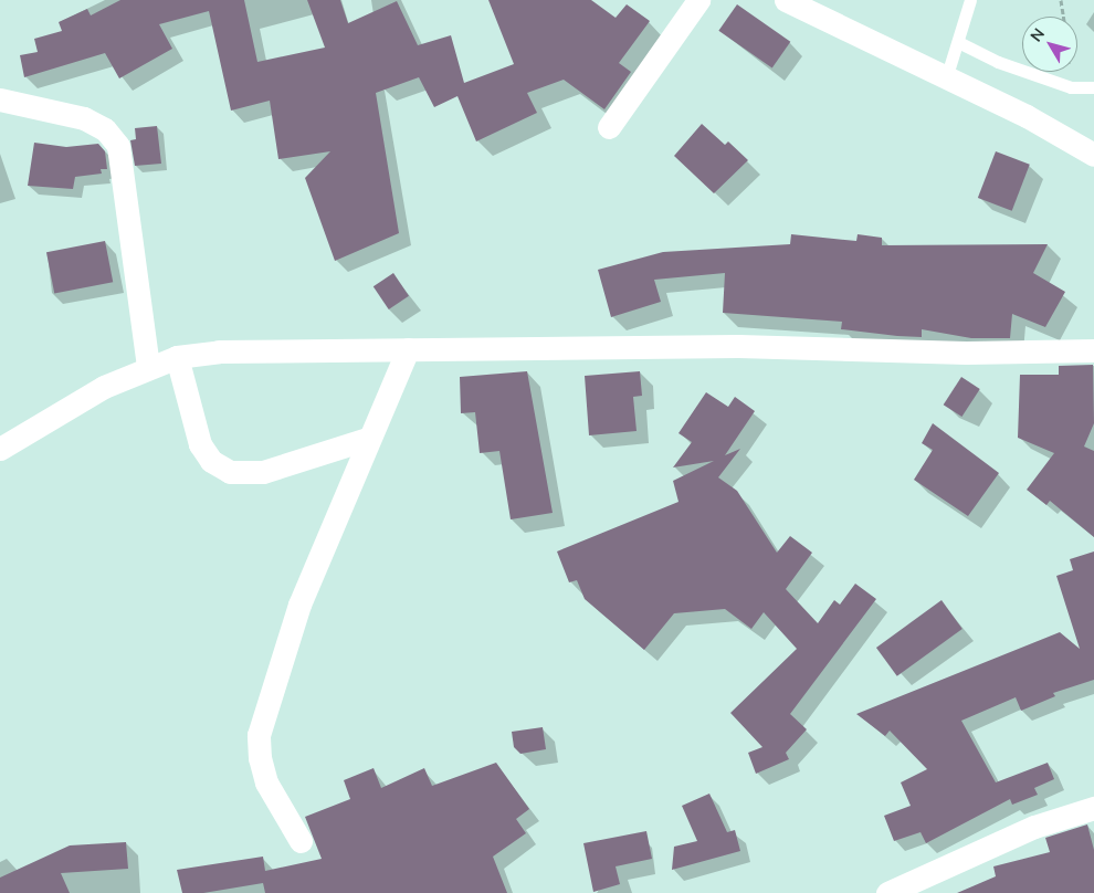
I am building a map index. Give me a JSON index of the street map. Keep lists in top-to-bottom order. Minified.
{"north":"top left"}
